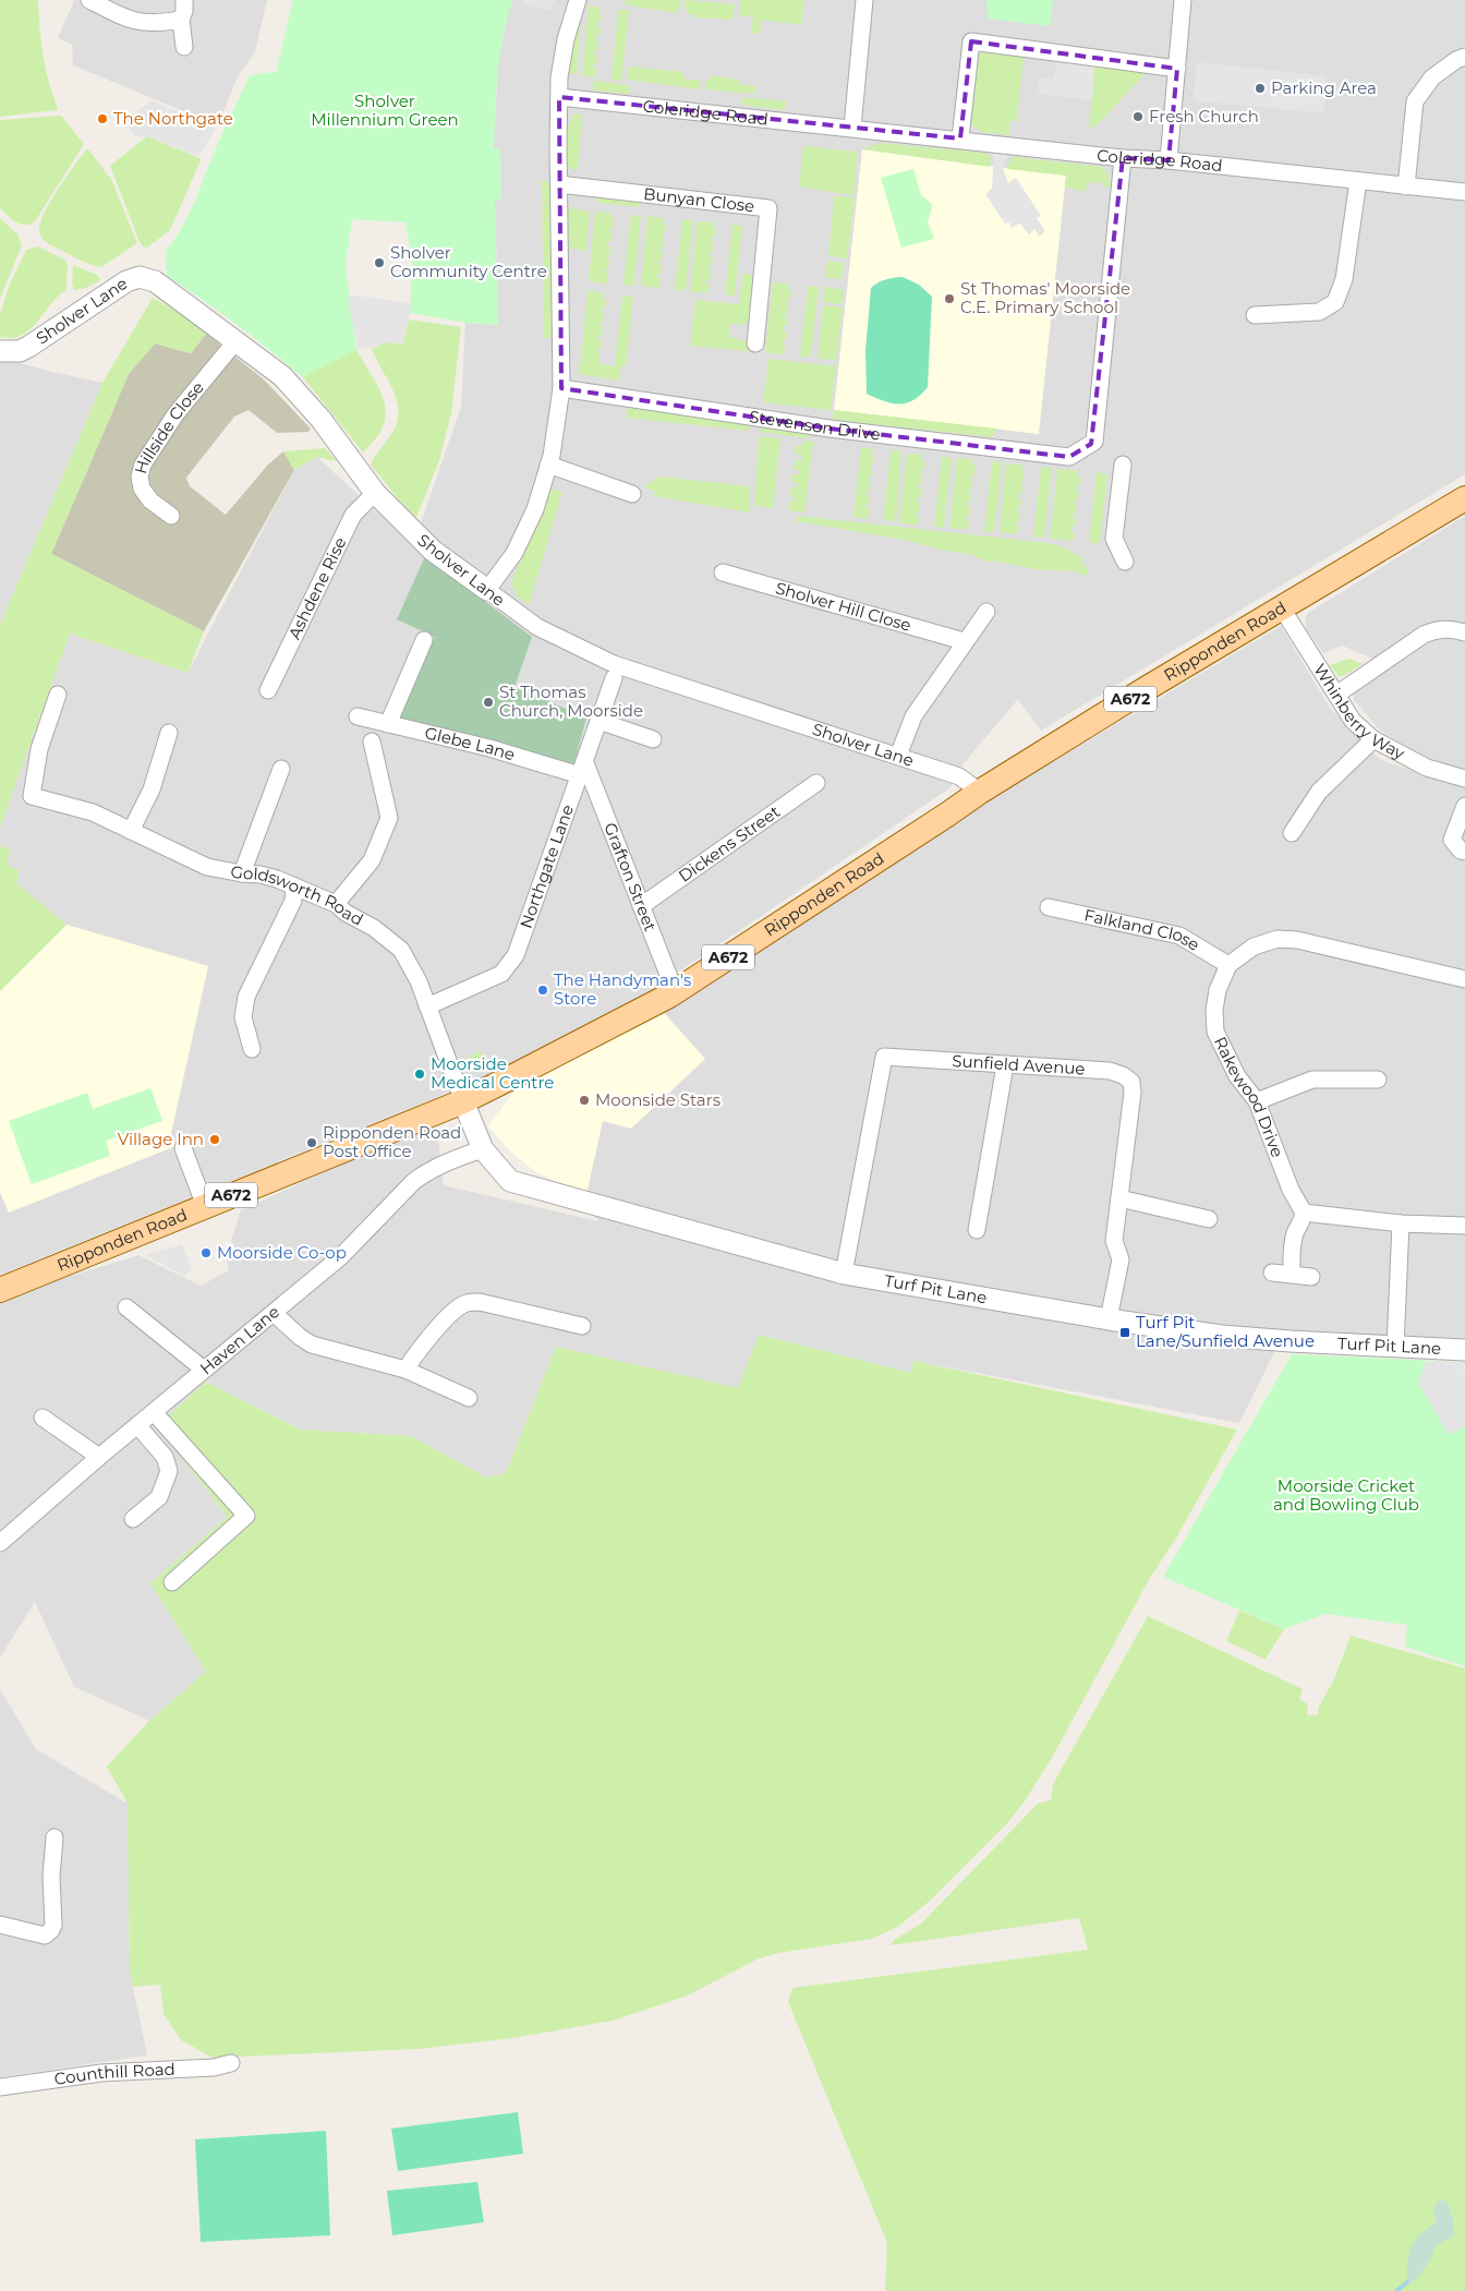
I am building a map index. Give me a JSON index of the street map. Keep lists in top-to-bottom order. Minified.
{"streets":{"main road":["Ripponden Road","A672"],"street":["Coleridge Road","Bunyan Close","Sholver Lane","Stevenson Drive","Hillside Close","Ashdene Rise","Sholver Hill Close","Whinberry Way","Glebe Lane","Dickens Street","Northgate Lane","Grafton Street","Goldsworth Road","Falkland Close","Sunfield Avenue","Rakewood Drive","Turf Pit Lane","Haven Lane","Counthill Road"]},"crossings":[["Coleridge Road","Stevenson Drive"],["Sholver Lane","Hillside Close"],["Sholver Lane","Ashdene Rise"],["Sholver Lane","Ripponden Road"],["Ripponden Road","Whinberry Way"],["Ripponden Road","Grafton Street"],["Ripponden Road","Goldsworth Road"],["Ripponden Road","Turf Pit Lane"],["Glebe Lane","Northgate Lane"],["Glebe Lane","Grafton Street"],["Dickens Street","Grafton Street"],["Northgate Lane","Grafton Street"],["Northgate Lane","Goldsworth Road"],["Goldsworth Road","Turf Pit Lane"],["Falkland Close","Rakewood Drive"],["Sunfield Avenue","Turf Pit Lane"],["Turf Pit Lane","Haven Lane"]],"parks":["Sholver Millennium Green","Moorside Cricket and Bowling Club"],"places":{"other":["Parking Area","Fresh Church","The Northgate","Sholver Community Centre","St Thomas' Moorside C.E. Primary School","St Thomas Church, Moorside","The Handyman's Store","Moorside Medical Centre","Moonside Stars","Village Inn","Ripponden Road Post Office","Moorside Co-op"],"transit":["Turf Pit Lane/Sunfield Avenue"]}}
